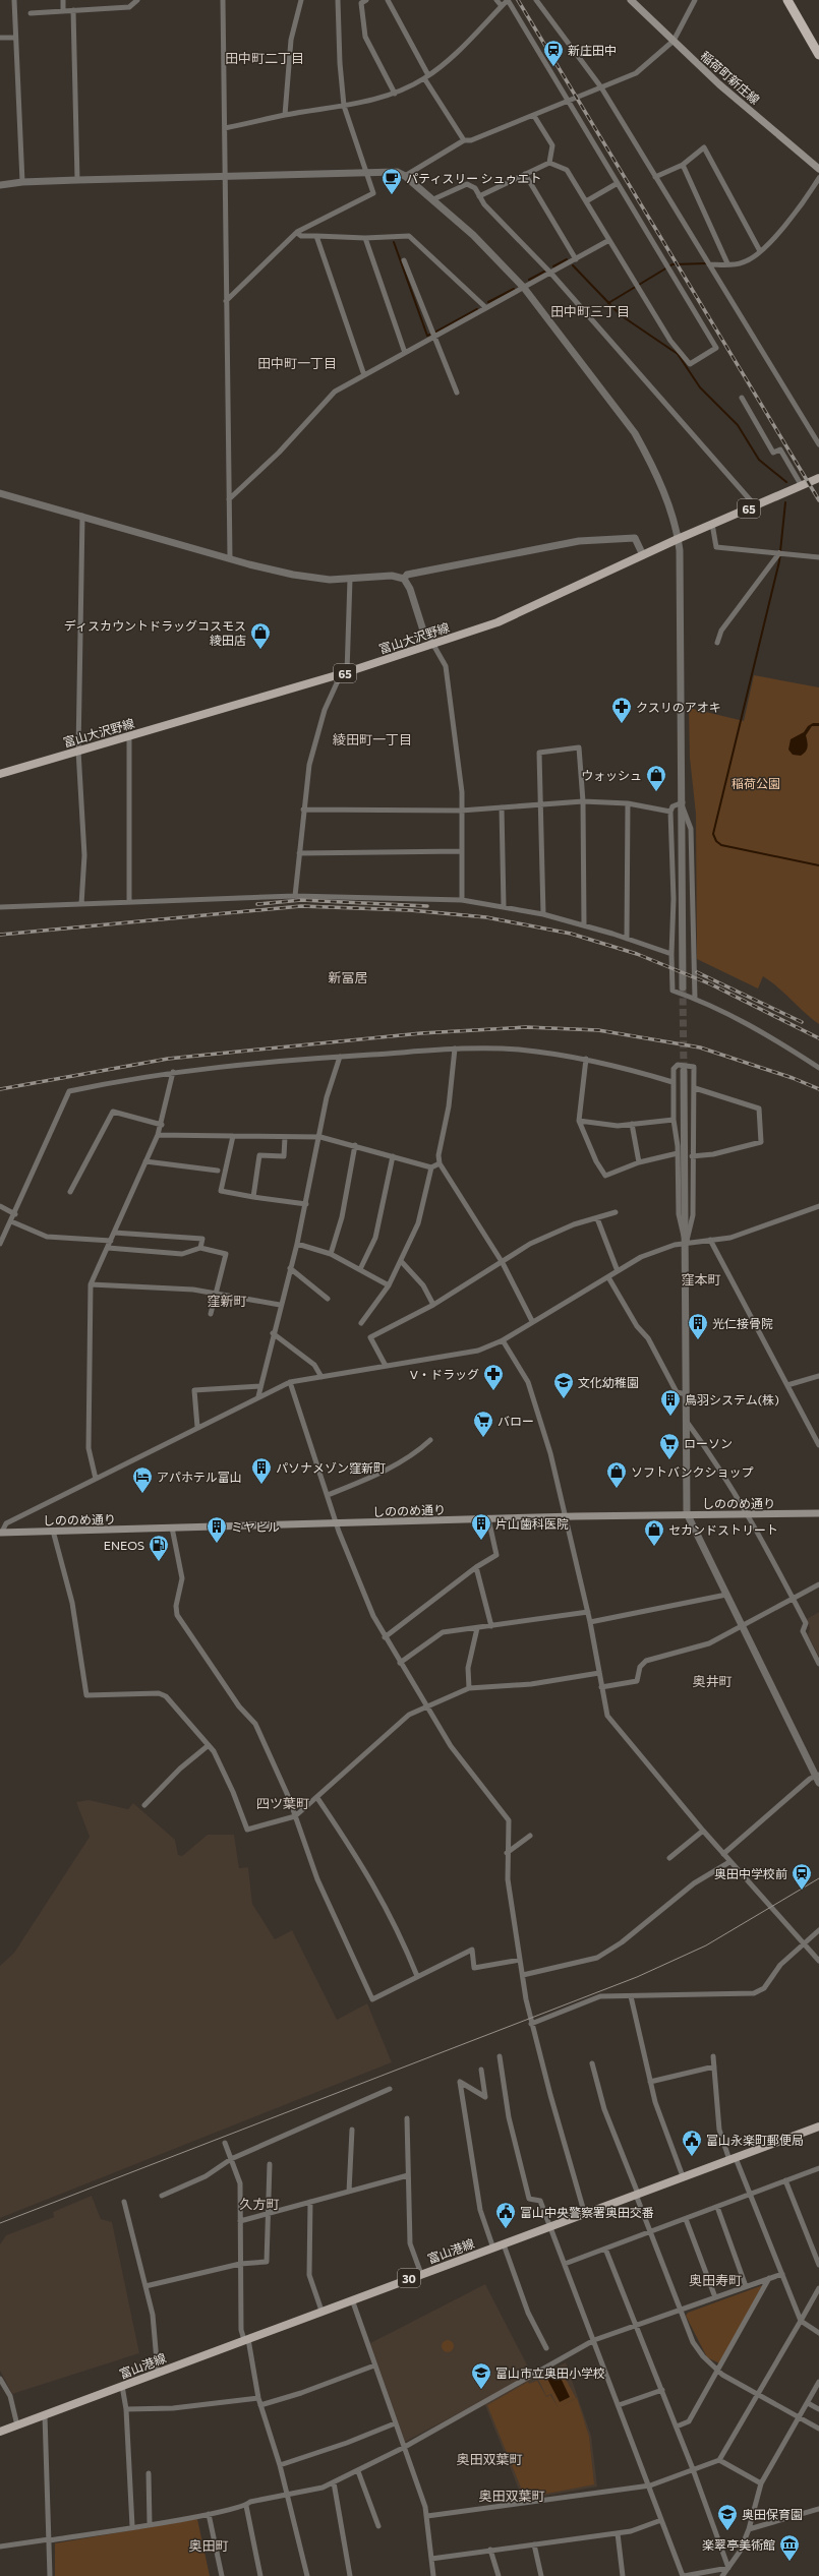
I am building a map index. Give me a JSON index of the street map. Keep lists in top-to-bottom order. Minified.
{"streets":{"main road":["稲荷町新庄線","65","富山大沢野線","しののめ通り","富山港線","30"]},"districts":["田中町二丁目","田中町三丁目","田中町一丁目","綾田町一丁目","新冨居","窪本町","窪新町","奥井町","四ツ葉町","久方町","奥田寿町","奥田双葉町","奥田双葉町","奥田町"],"parks":["稲荷公園"],"places":{"station":["新庄田中","奥田中学校前"],"cafe":["パティスリー シュゥエト"],"shop":["ディスカウントドラッグコスモス 綾田店","ウォッシュ","ソフトバンクショップ","セカンドストリート"],"pharmacy":["クスリのアオキ","V・ドラッグ"],"building":["光仁接骨院","鳥羽システム(株)","パソナメゾン窪新町","片山歯科医院","ミヤビル"],"school or university":["文化幼稚園","富山市立奥田小学校","奥田保育園"],"supermarket":["バロー","ローソン"],"hotel":["アパホテル富山"],"fuel station":["ENEOS"],"public building":["富山永楽町郵便局","富山中央警察署奥田交番"],"museum":["楽翠亭美術館"]}}
